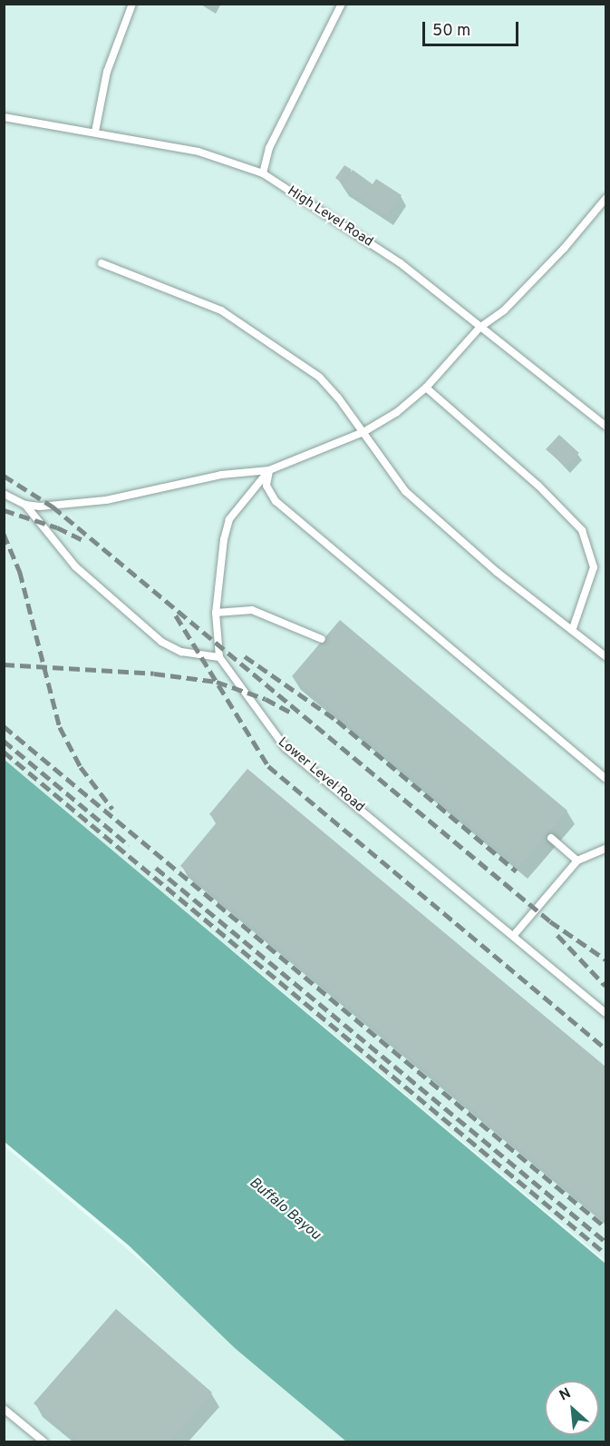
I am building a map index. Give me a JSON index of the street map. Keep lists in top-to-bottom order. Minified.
{"streets":{"lane":["High Level Road","Lower Level Road"]},"water":["Buffalo Bayou"],"scale_bar":"50 m","north":"top left"}
